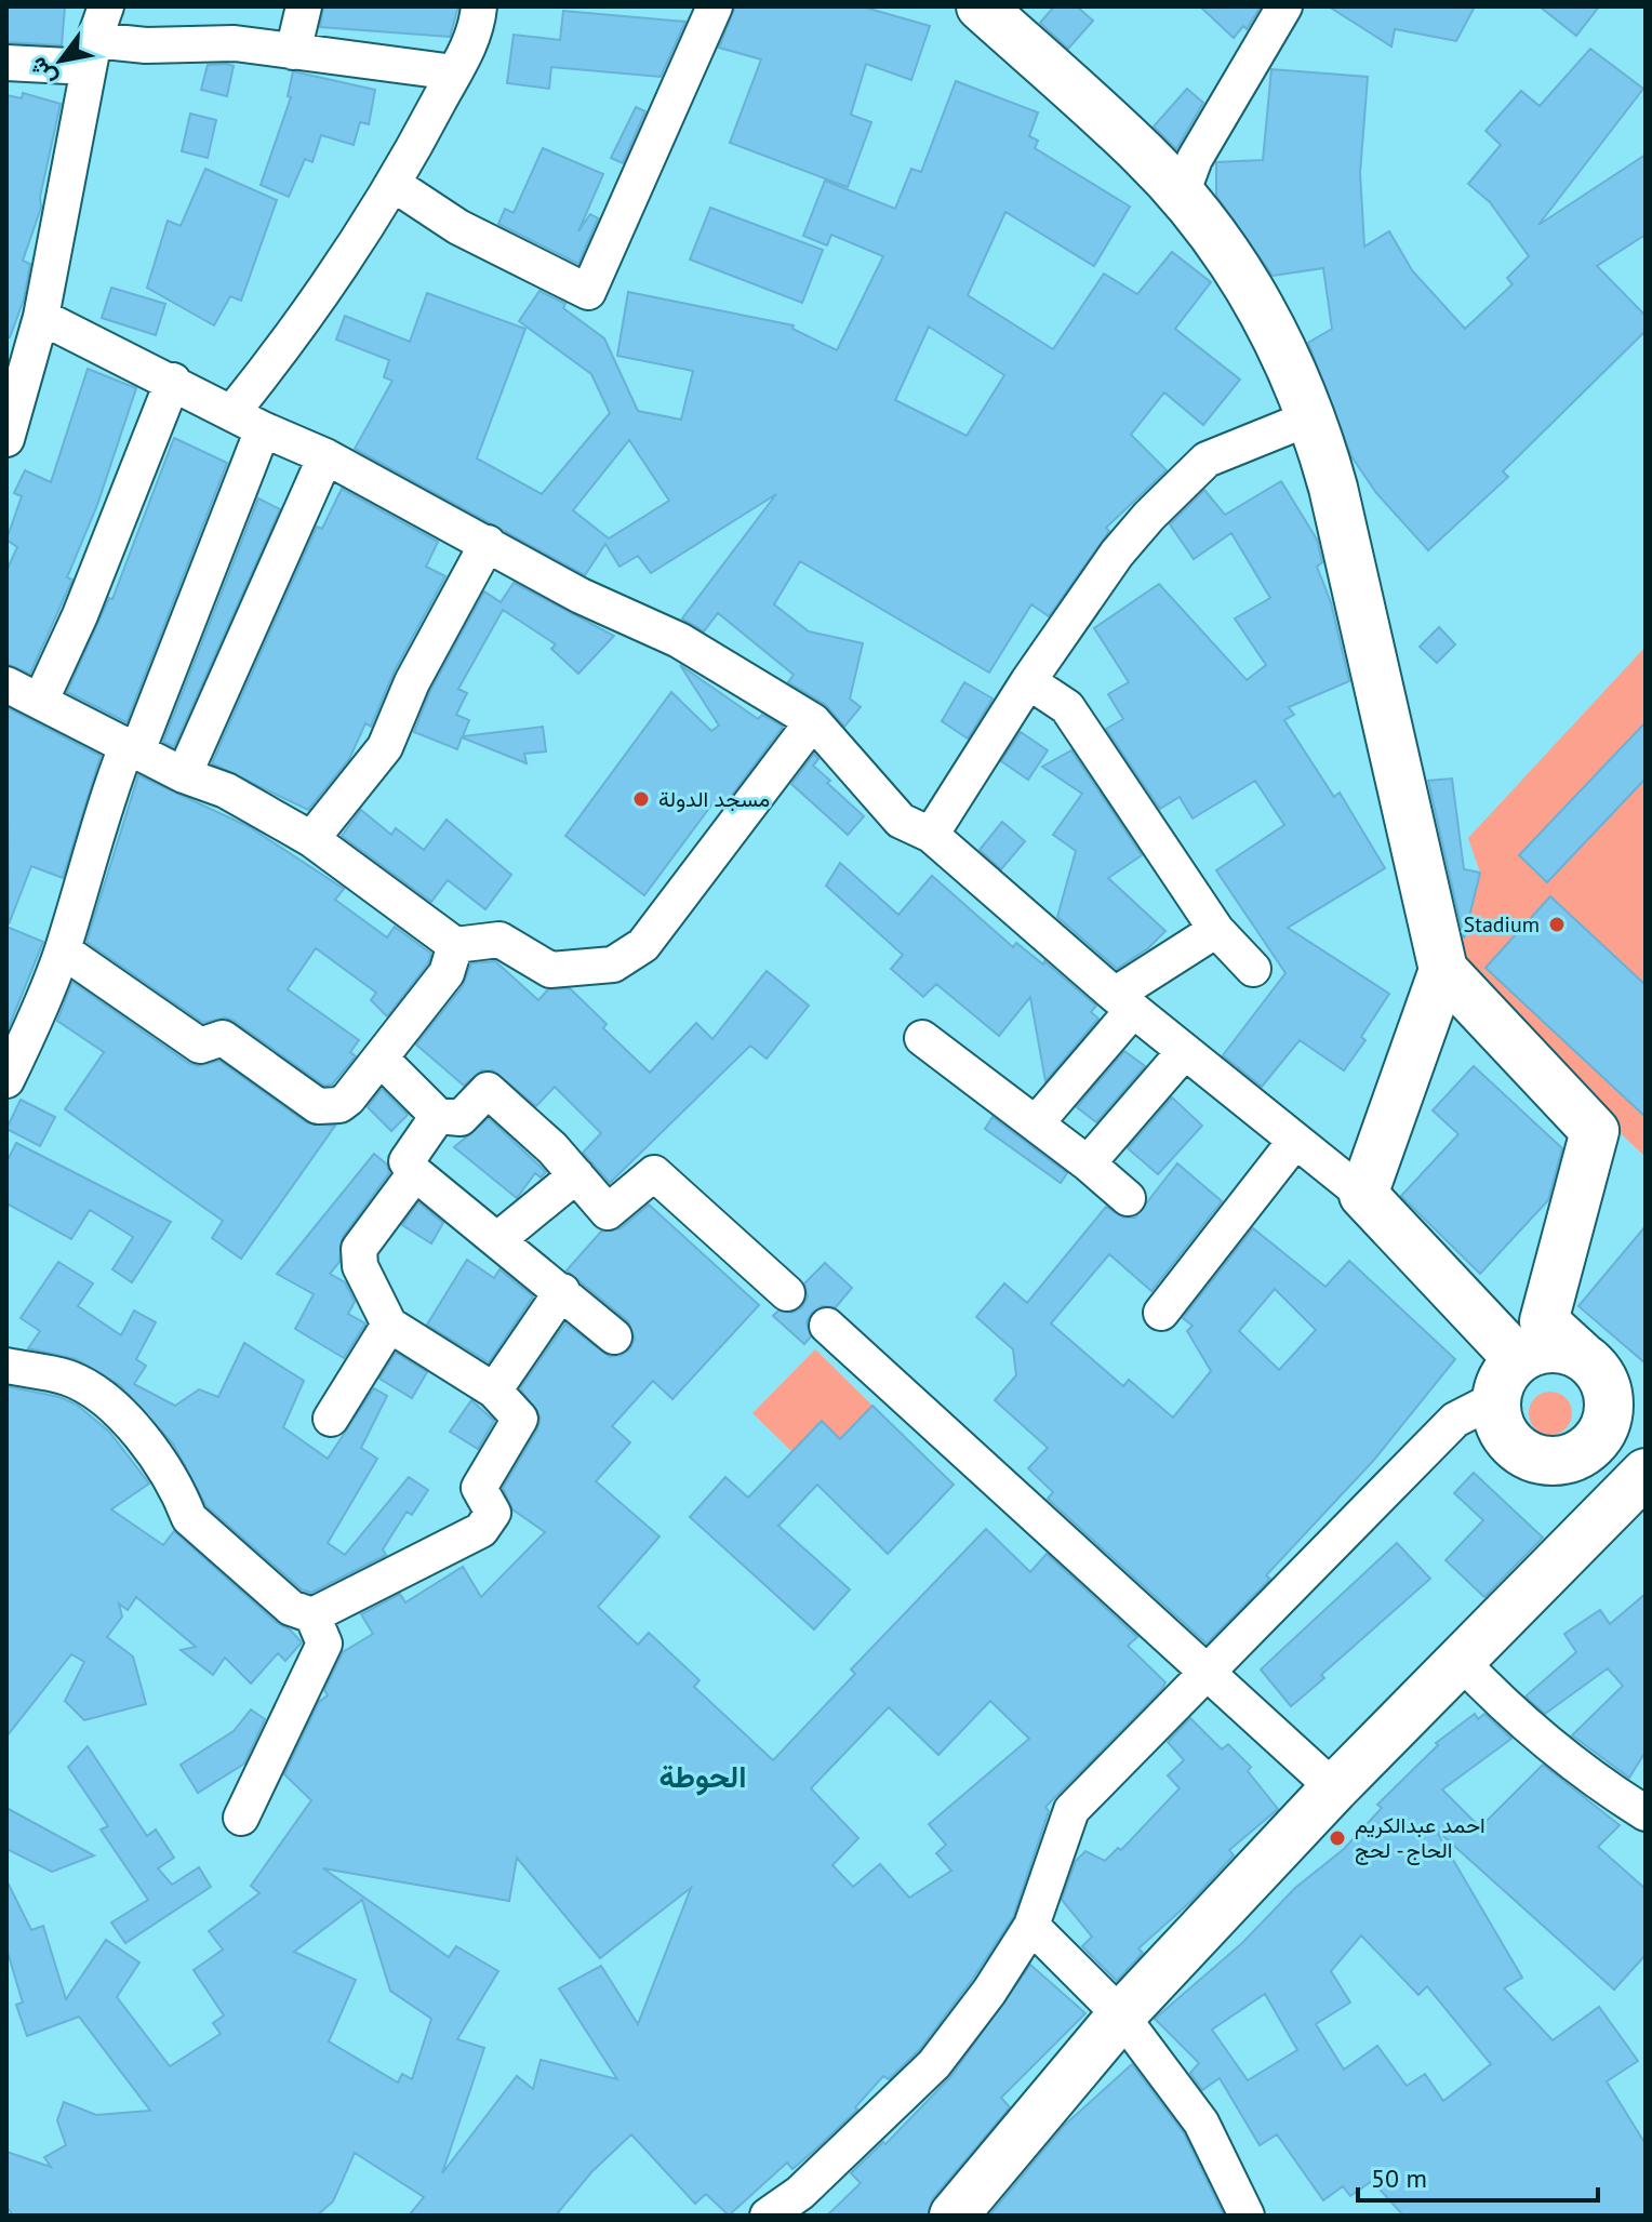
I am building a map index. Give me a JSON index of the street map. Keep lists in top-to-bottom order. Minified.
{"districts":["الحوطة"],"places":["مسجد الدولة","Stadium","احمد عبدالكريم الحاج - لحج"],"scale_bar":"50 m","north":"bottom left"}
